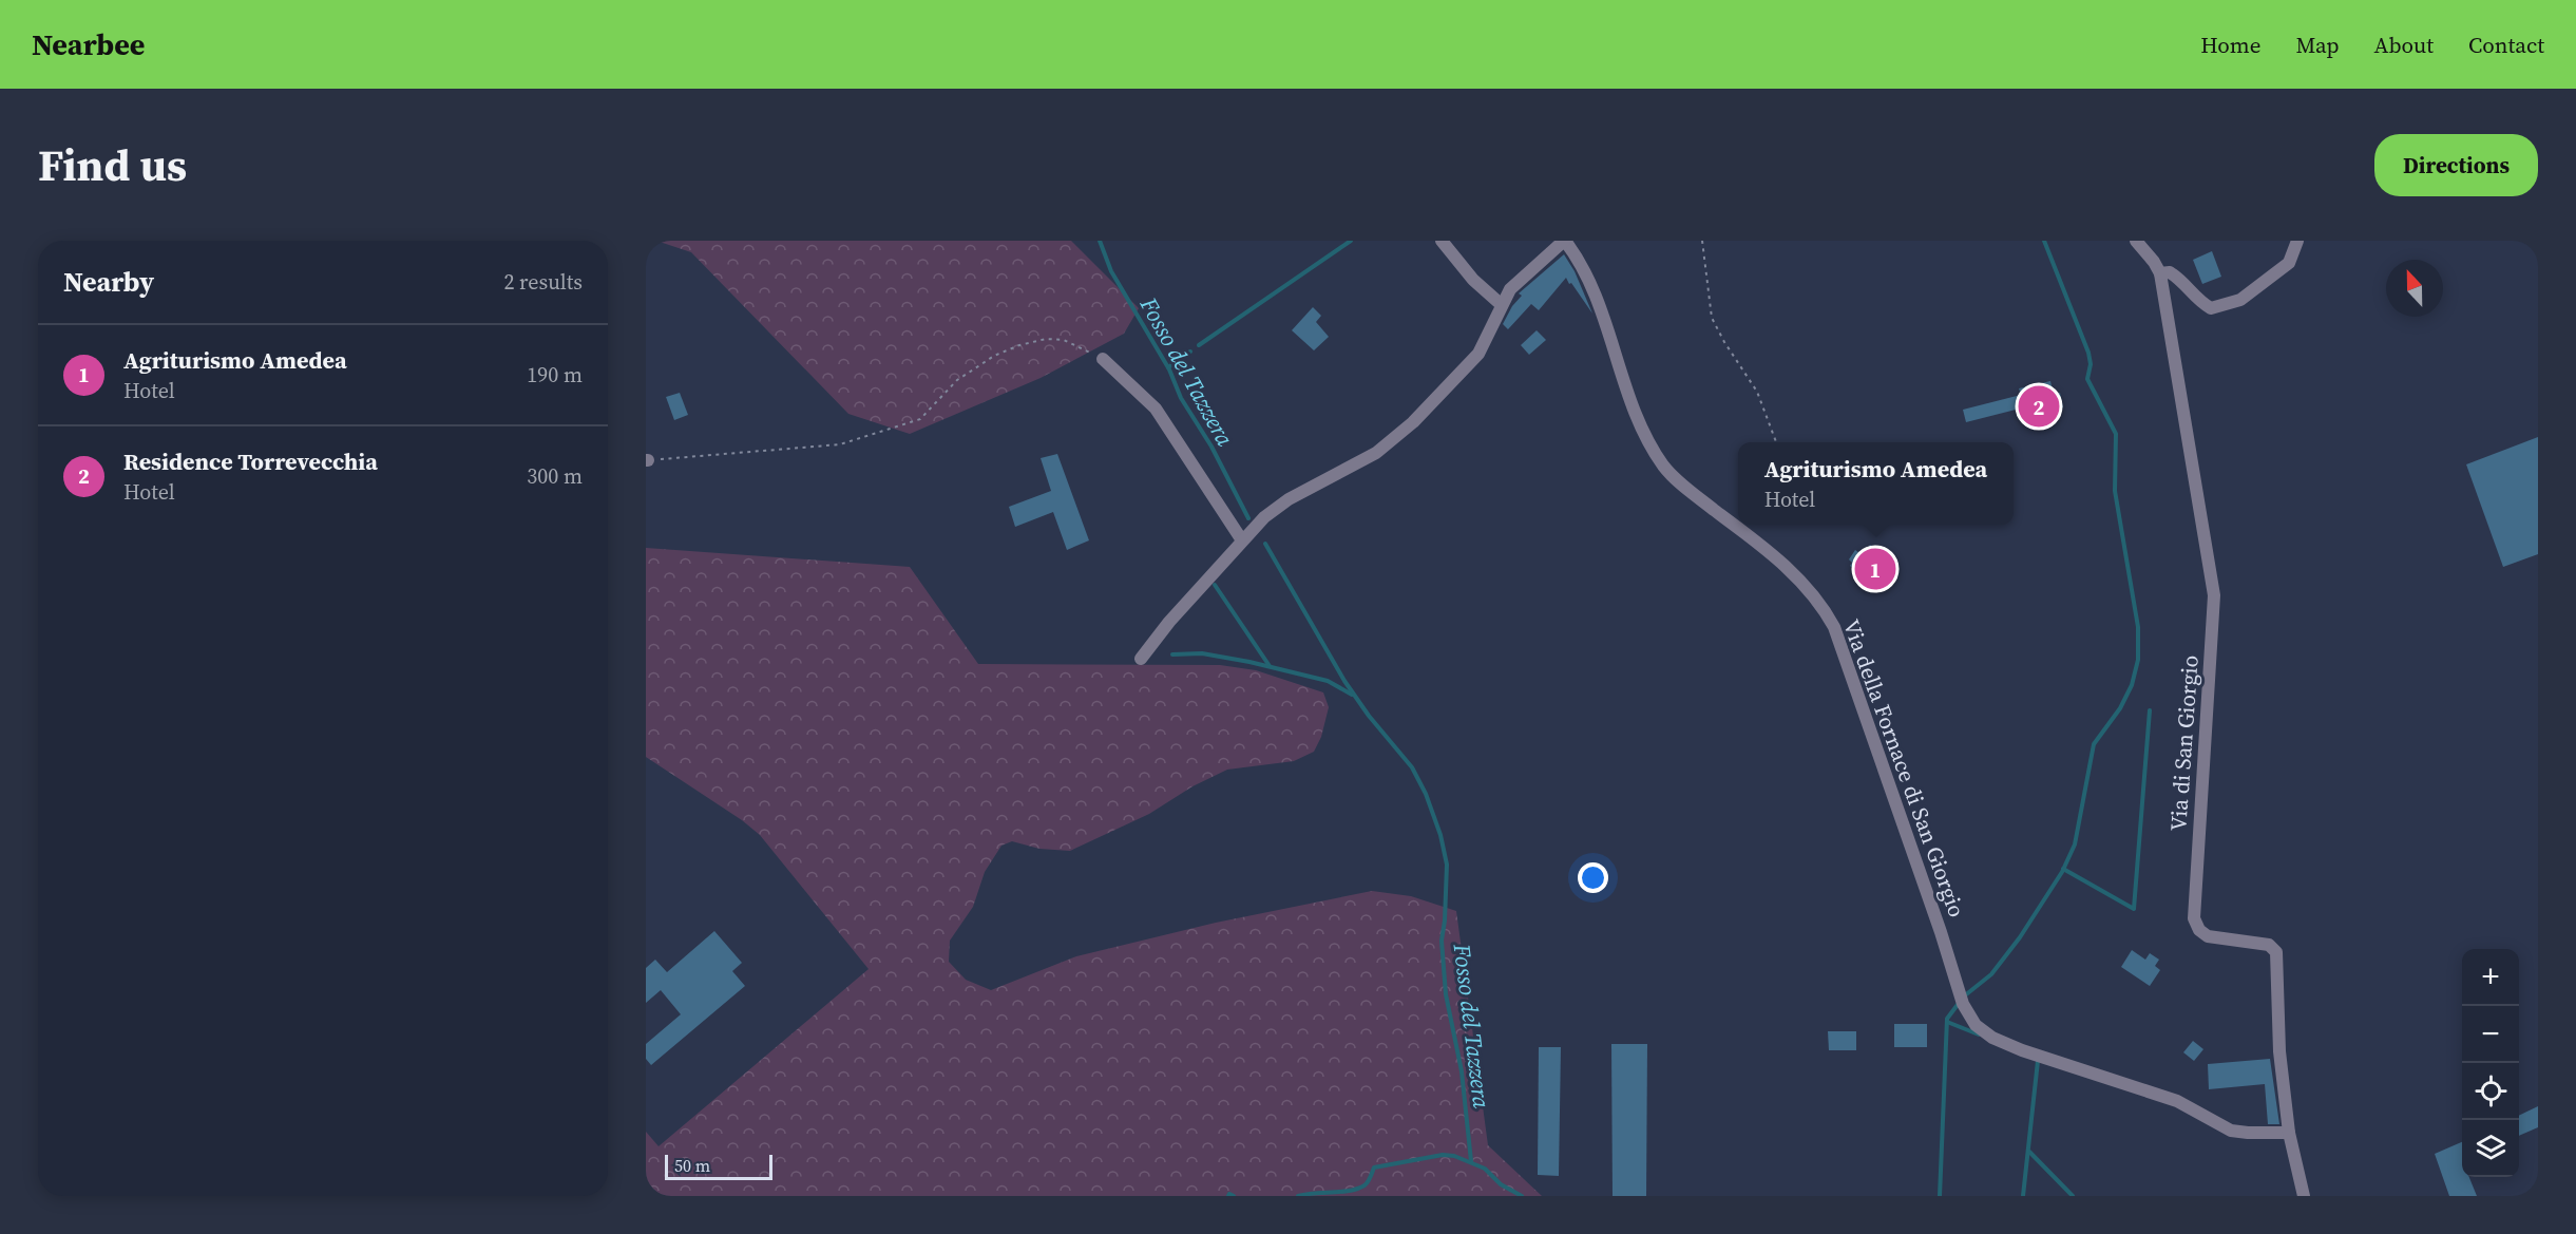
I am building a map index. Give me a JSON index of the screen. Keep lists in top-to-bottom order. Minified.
{"streets":{"street":["Via di San Giorgio","Via della Fornace di San Giorgio"]},"crossings":[["Via di San Giorgio","Via della Fornace di San Giorgio"]],"water":["Fosso del Tazzera"],"scale_bar":"50 m","north":"top","page":{"header":"Nearbee","nav":["Home","Map","About","Contact"],"title":"Find us","buttons":"Directions","heading":["Nearby","2 results"],"list":[{"mark":"1","name":"Agriturismo Amedea","note":"Hotel","value":"190 m"},{"mark":"2","name":"Residence Torrevecchia","note":"Hotel","value":"300 m"}],"pins":["2","1"],"popup":["Agriturismo Amedea","Hotel"],"map_buttons":["+","−"],"scale":"50 m"}}
